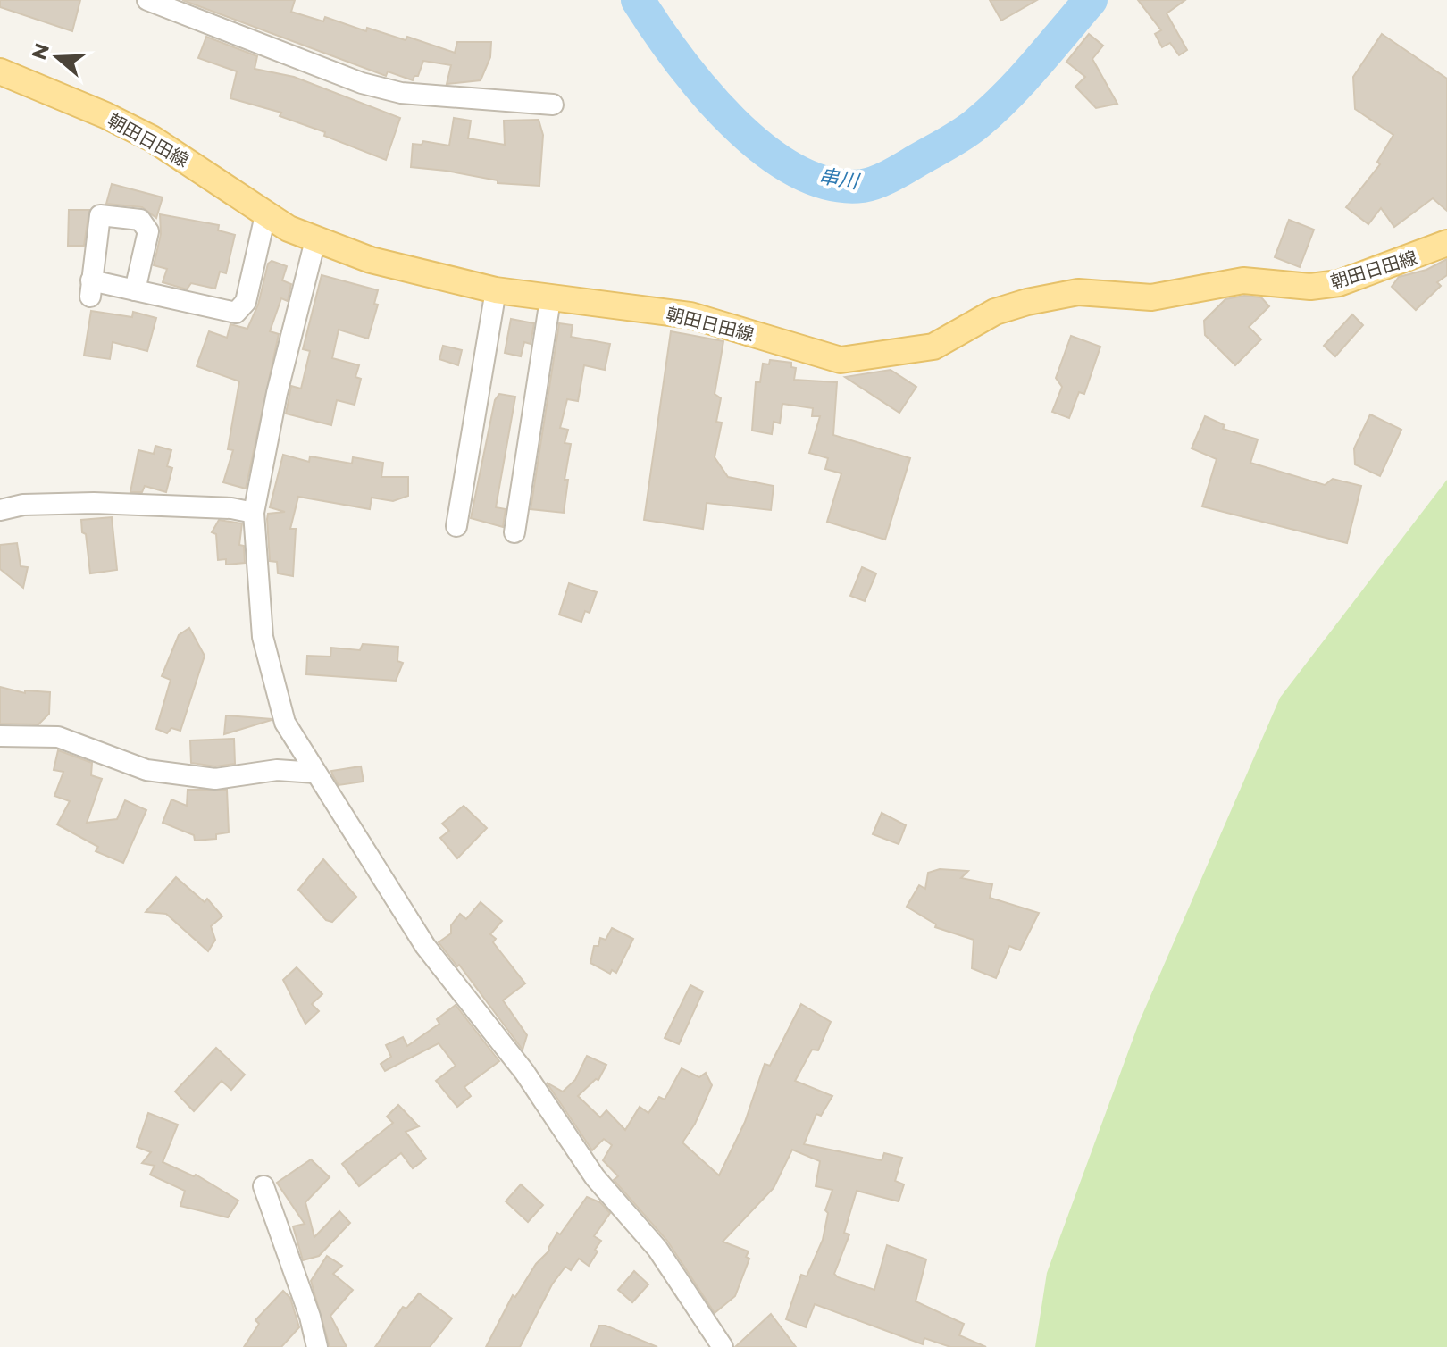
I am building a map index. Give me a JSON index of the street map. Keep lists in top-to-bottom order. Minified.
{"streets":{"main road":["朝田日田線"]},"water":["串川"],"north":"left"}
